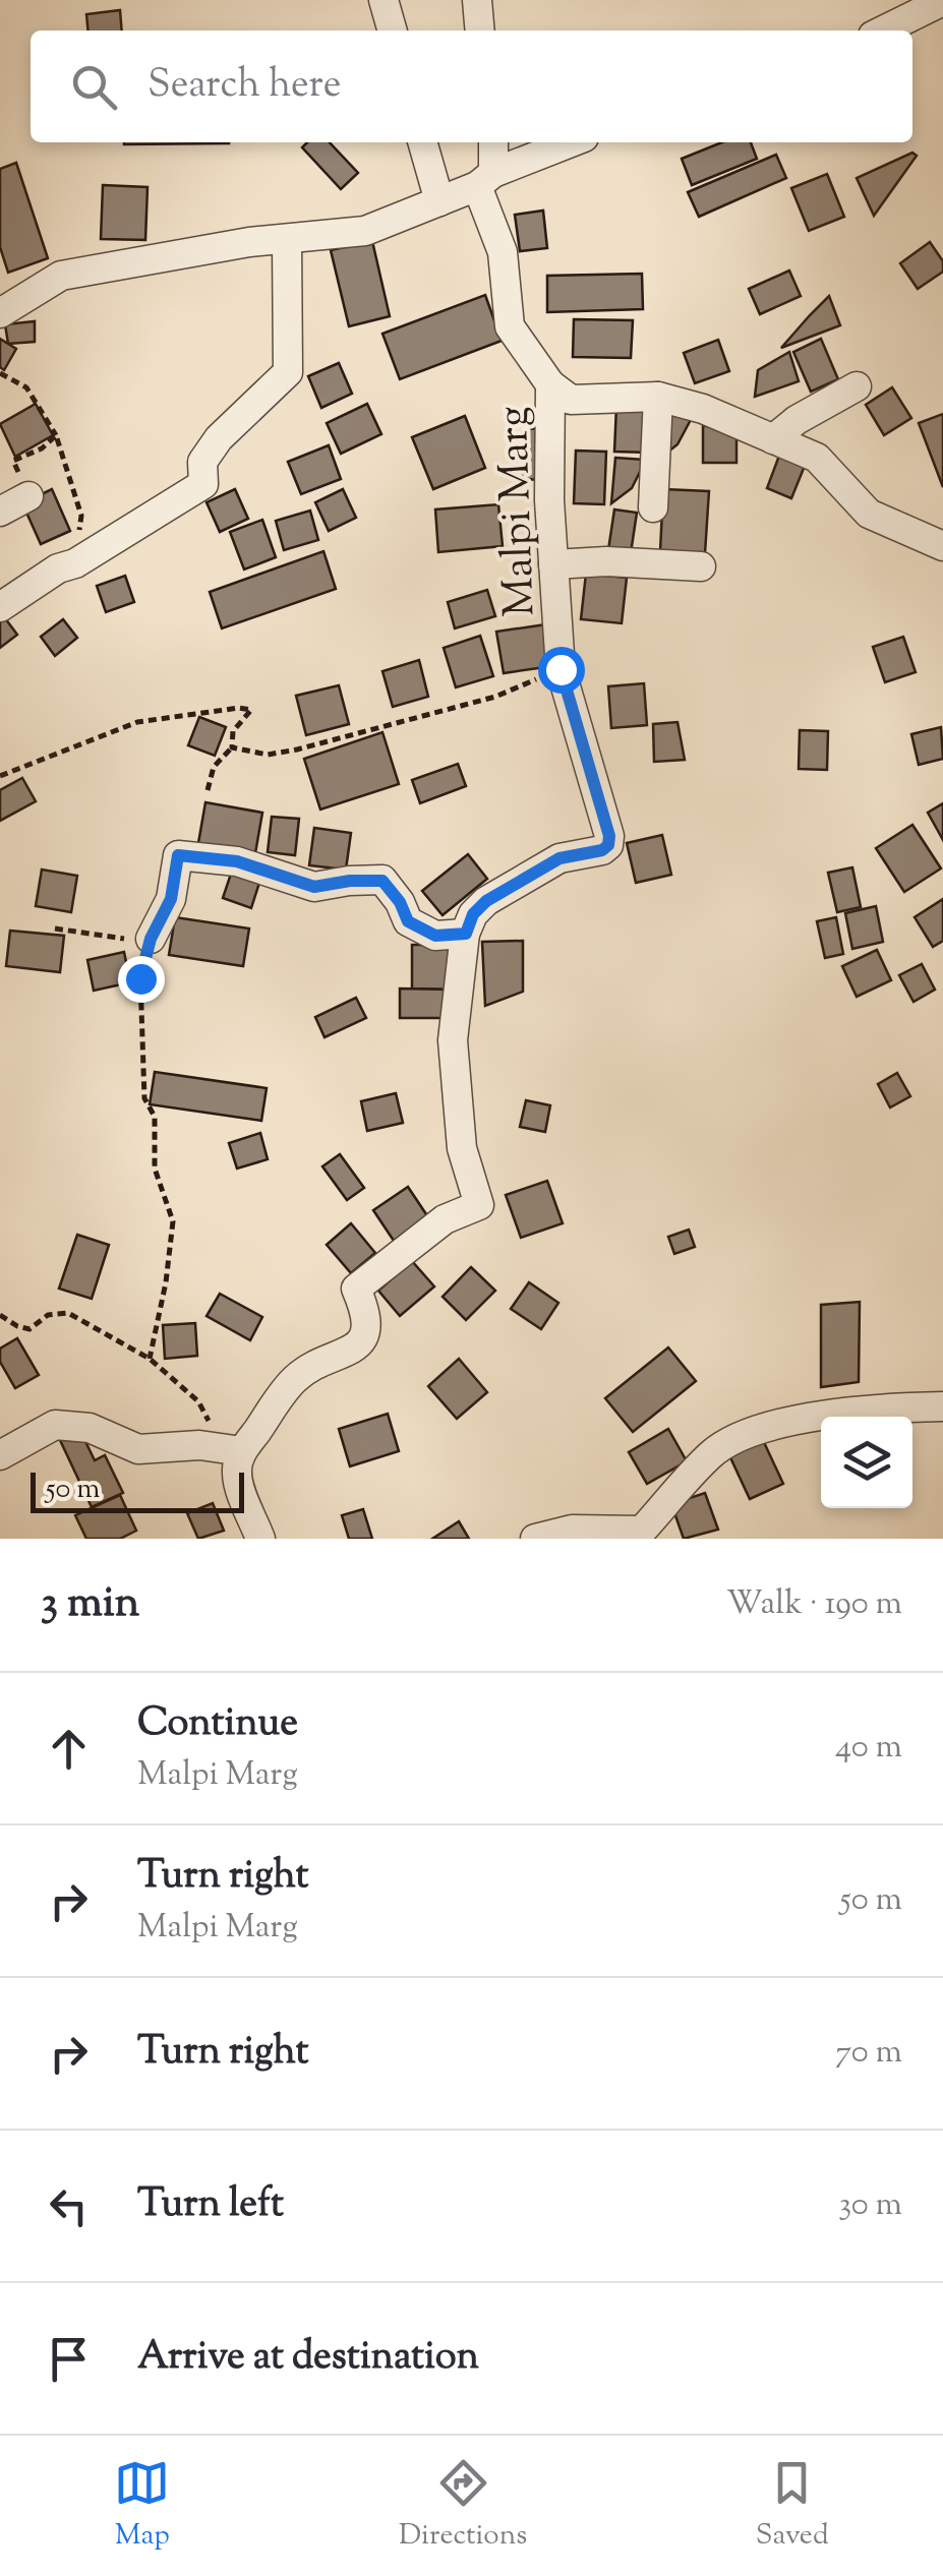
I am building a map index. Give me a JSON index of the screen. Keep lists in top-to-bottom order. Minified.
{"streets":{"street":["Malpi Marg"]},"scale_bar":"50 m","page":{"search":"Search here","scale":"50 m","heading":["3 min","Walk · 190 m"],"list":[["Continue","Malpi Marg","40 m"],["Turn right","Malpi Marg","50 m"],["Turn right","70 m"],["Turn left","30 m"],"Arrive at destination"],"nav":["Map","Directions","Saved"]}}
